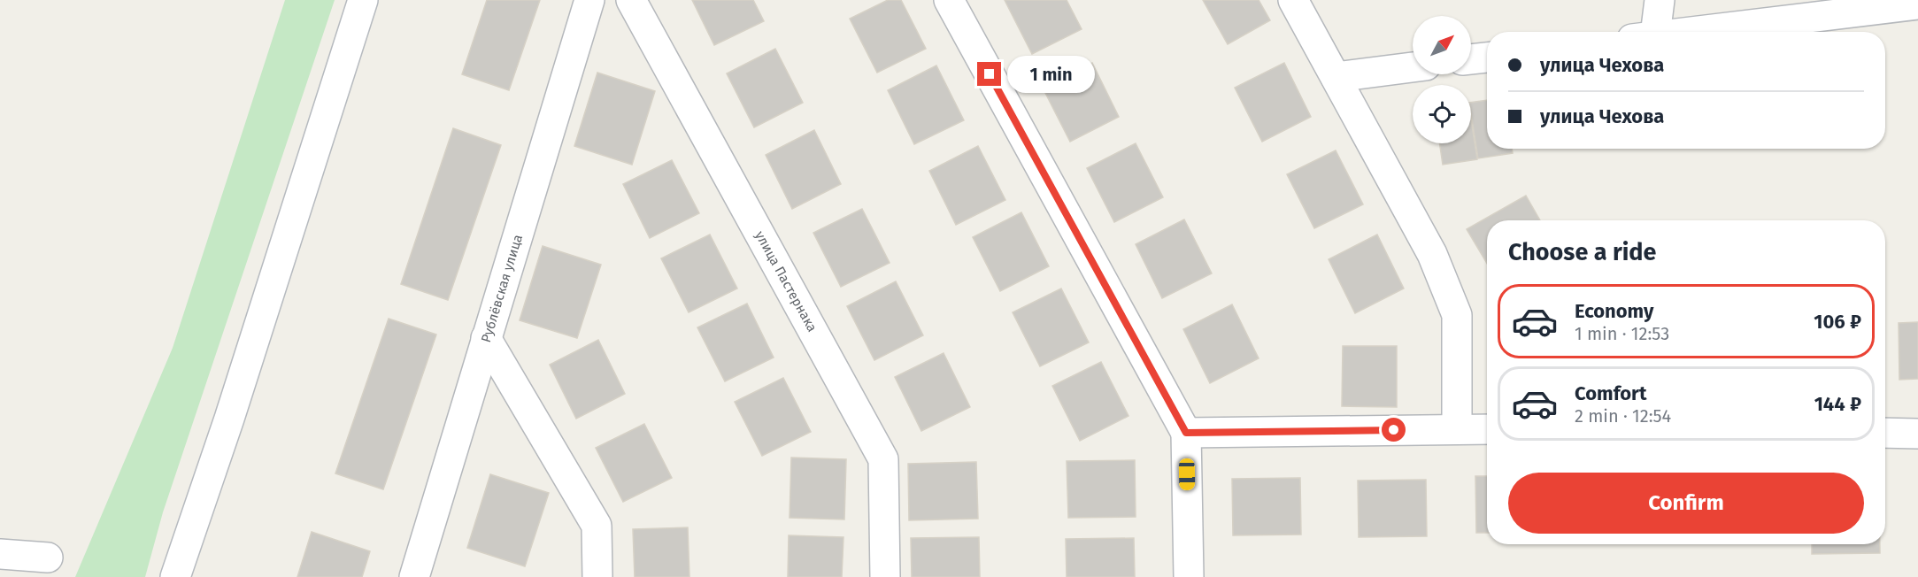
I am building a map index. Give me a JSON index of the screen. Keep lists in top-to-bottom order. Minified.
{"streets":{"street":["улица Пастернака","Рублёвская улица"]},"north":"top right","page":{"banner":["улица Чехова","улица Чехова"],"bubble":"1 min","heading":"Choose a ride","list":[{"name":"Economy","note":"1 min · 12:53","value":"106 ₽"},{"name":"Comfort","note":"2 min · 12:54","value":"144 ₽"}],"buttons":"Confirm"}}
